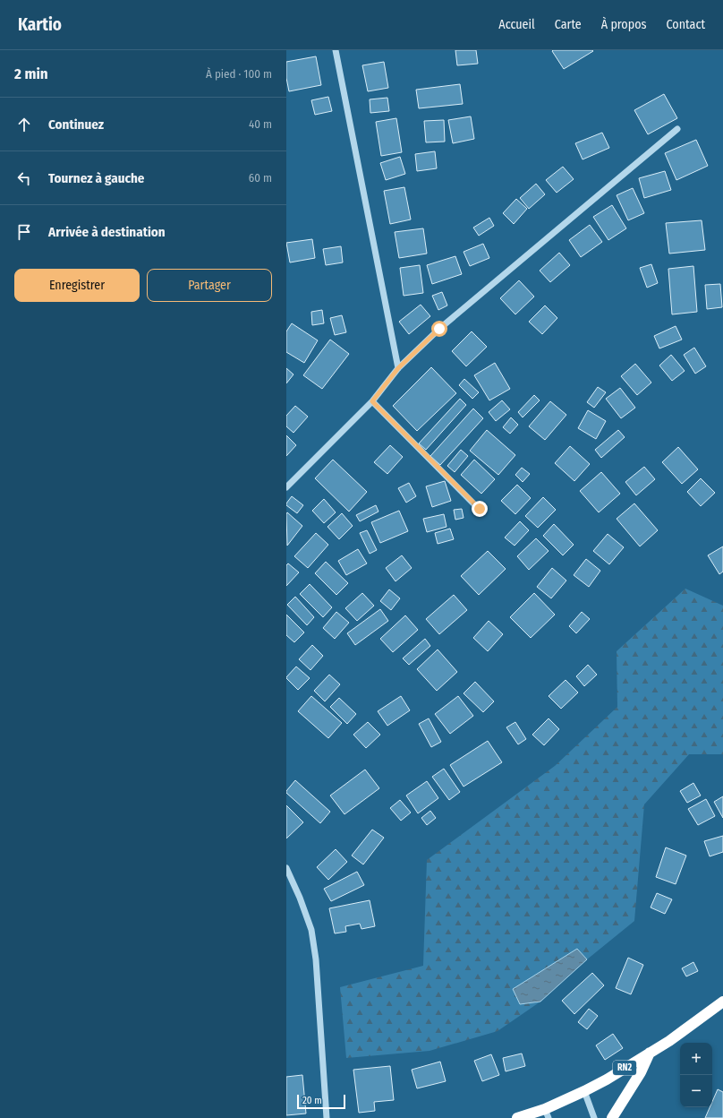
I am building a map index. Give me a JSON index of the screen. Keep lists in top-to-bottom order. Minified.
{"streets":{"highway":["RN2"]},"scale_bar":"20 m","page":{"header":"Kartio","nav":["Accueil","Carte","À propos","Contact"],"heading":["2 min","À pied · 100 m"],"list":[["Continuez","40 m"],["Tournez à gauche","60 m"],"Arrivée à destination"],"buttons":["Enregistrer","Partager"],"map_buttons":["+","−"],"scale":"20 m"}}
